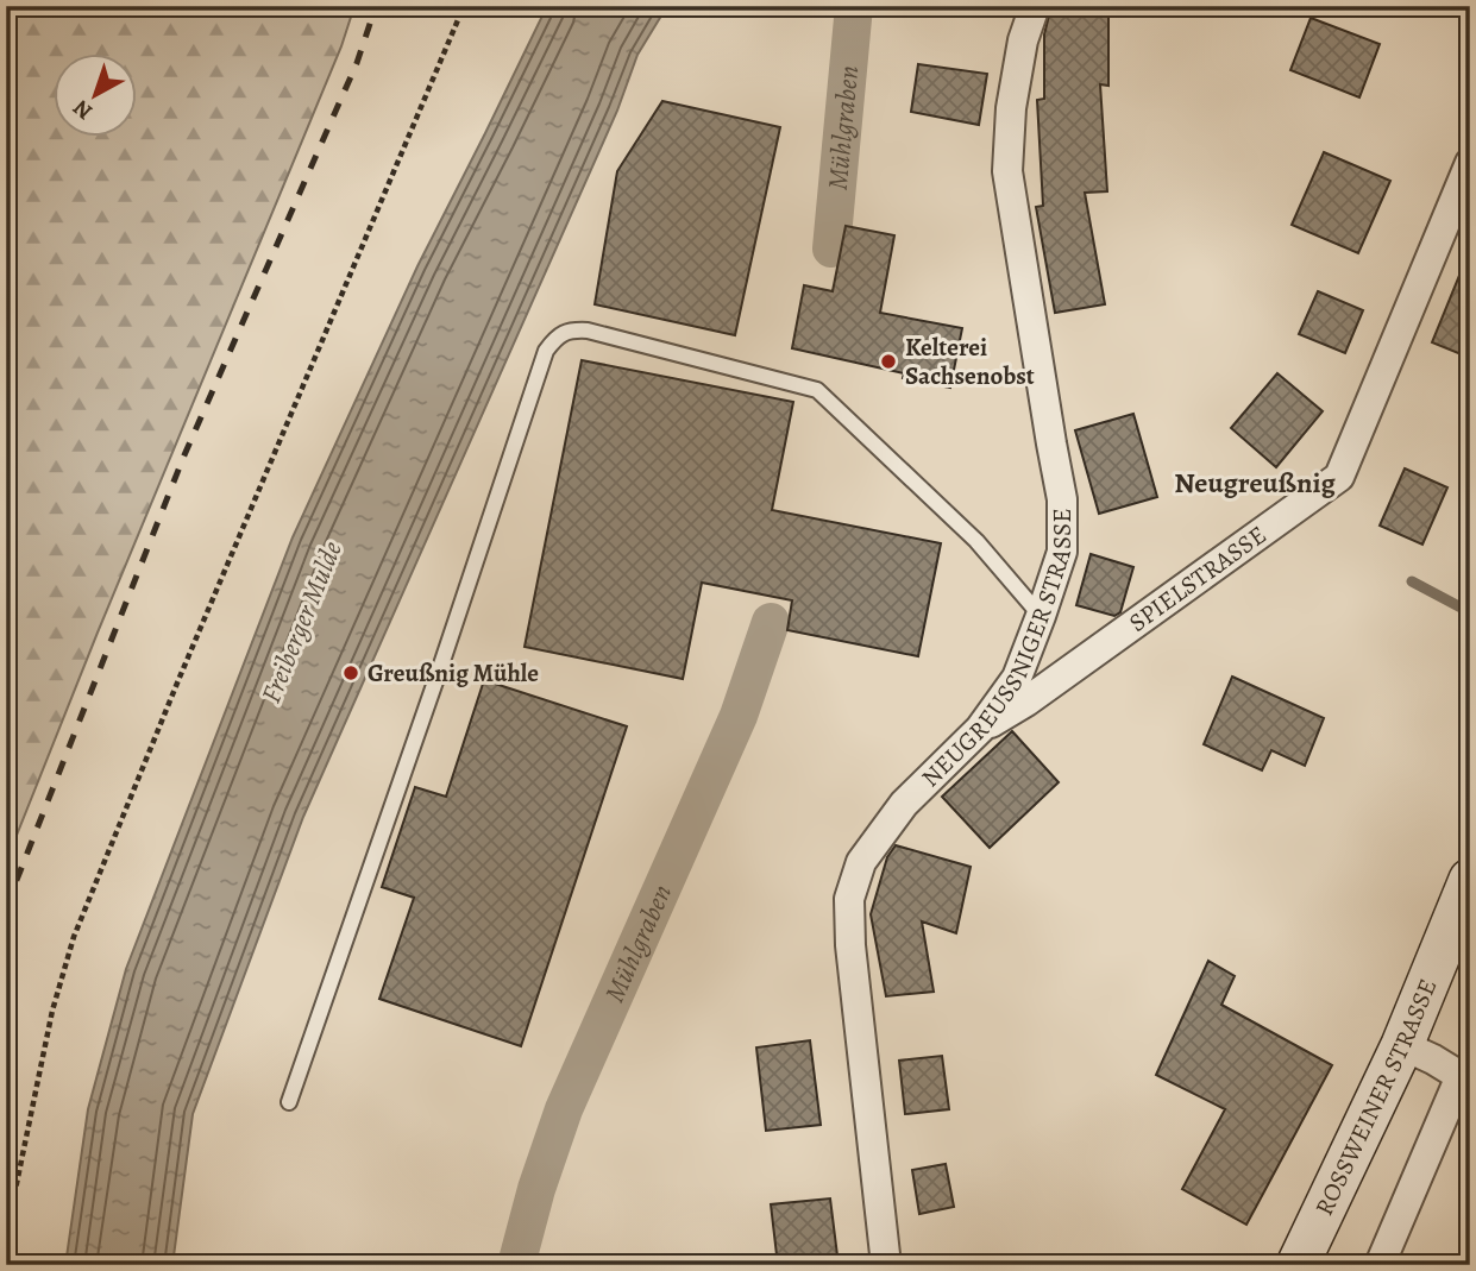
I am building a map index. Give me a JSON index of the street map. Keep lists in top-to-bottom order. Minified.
{"streets":{"main road":["ROSSWEINER STRASSE"],"street":["SPIELSTRASSE","NEUGREUSSNIGER STRASSE"]},"crossings":[["SPIELSTRASSE","NEUGREUSSNIGER STRASSE"]],"districts":["Neugreußnig"],"water":["Mühlgraben","Freiberger Mulde"],"places":["Kelterei Sachsenobst","Greußnig Mühle"],"north":"bottom left"}
